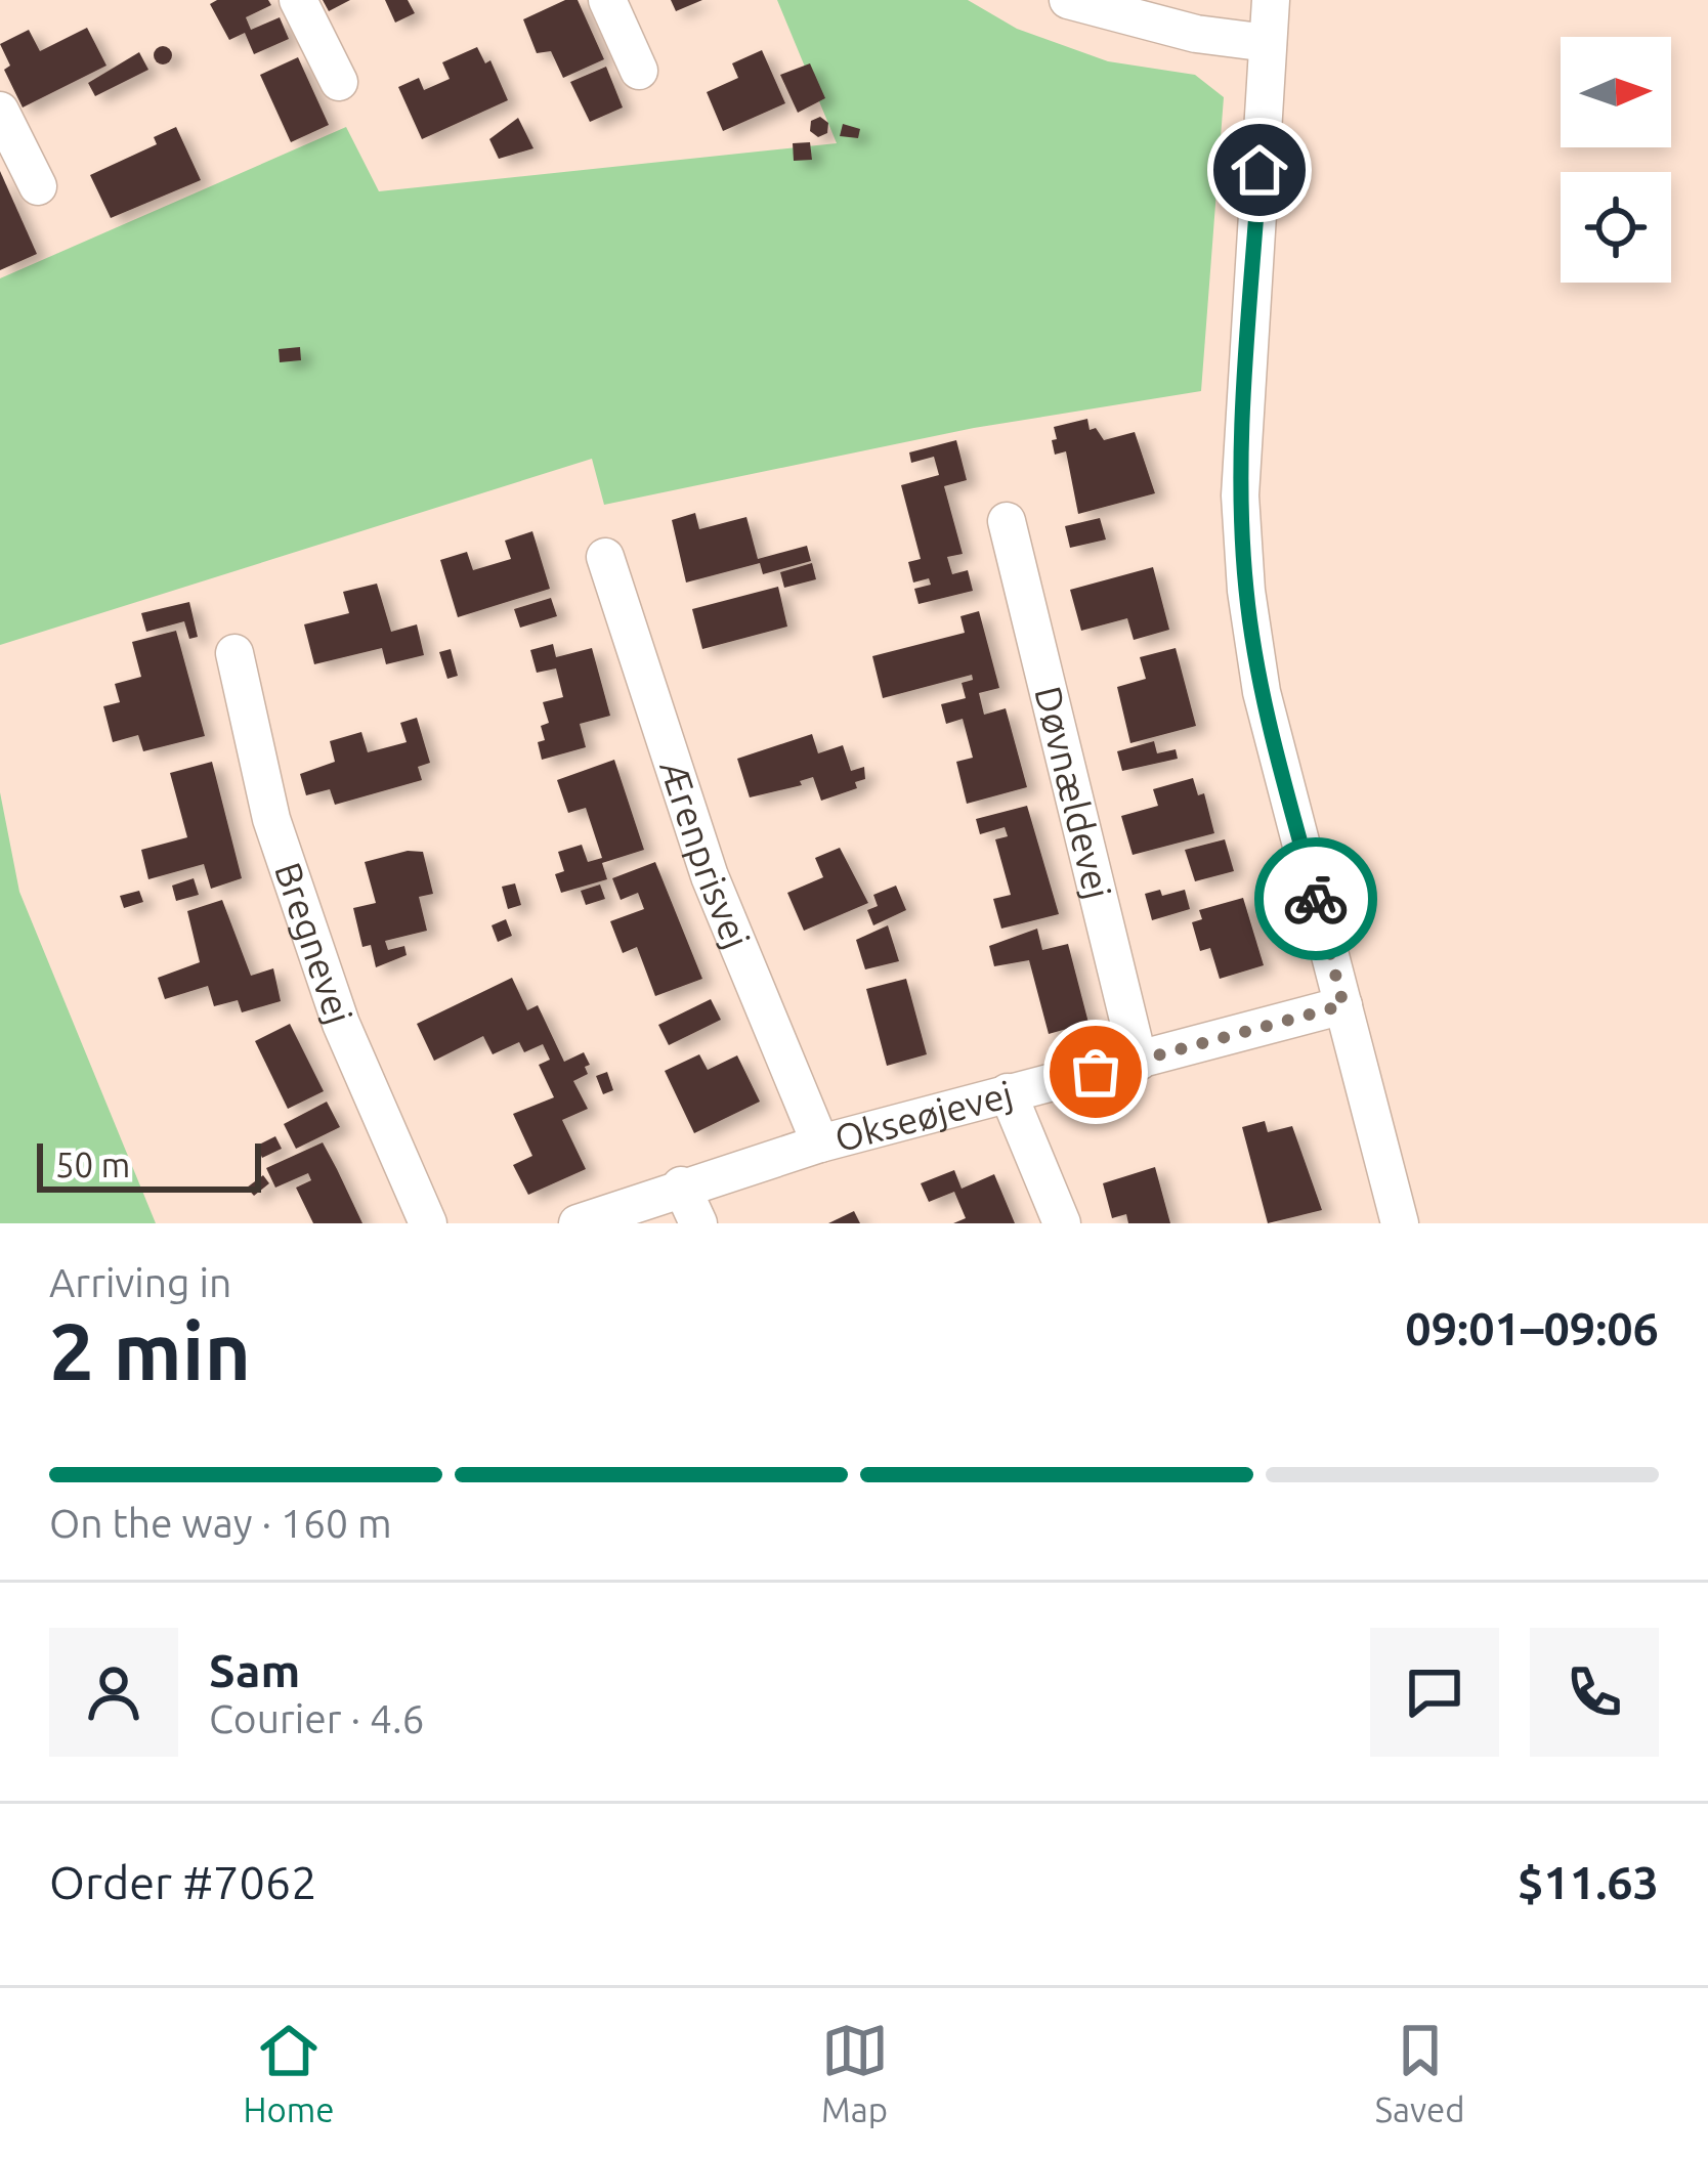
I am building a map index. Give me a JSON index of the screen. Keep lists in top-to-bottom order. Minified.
{"streets":{"street":["Døvnældevej","Ærenprisvej","Bregnevej","Okseøjevej"]},"crossings":[["Døvnældevej","Okseøjevej"],["Ærenprisvej","Okseøjevej"]],"scale_bar":"50 m","north":"right","page":{"scale":"50 m","heading":["2 min","Arriving in","09:01–09:06"],"panel":["Sam","Courier · 4.6","Order #7062","$11.63"],"bar":"On the way · 160 m","tabs":["Home","Map","Saved"]}}
